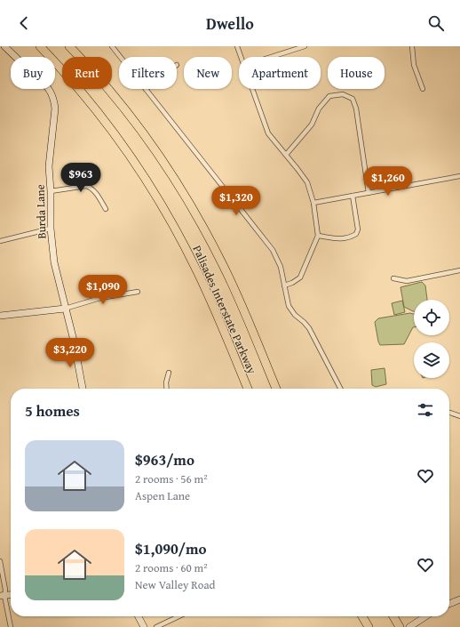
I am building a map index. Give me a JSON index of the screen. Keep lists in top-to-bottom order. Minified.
{"streets":{"highway":["Palisades Interstate Parkway"],"street":["Burda Lane"]},"page":{"header":"Dwello","chip":["Buy","Rent","Filters","New","Apartment","House"],"price":["$963","$1,260","$1,320","$1,090","$3,220"],"heading":"5 homes","list":[{"name":"$963/mo","note":"2 rooms · 56 m² · Aspen Lane"},{"name":"$1,090/mo","note":"2 rooms · 60 m² · New Valley Road"}]}}
